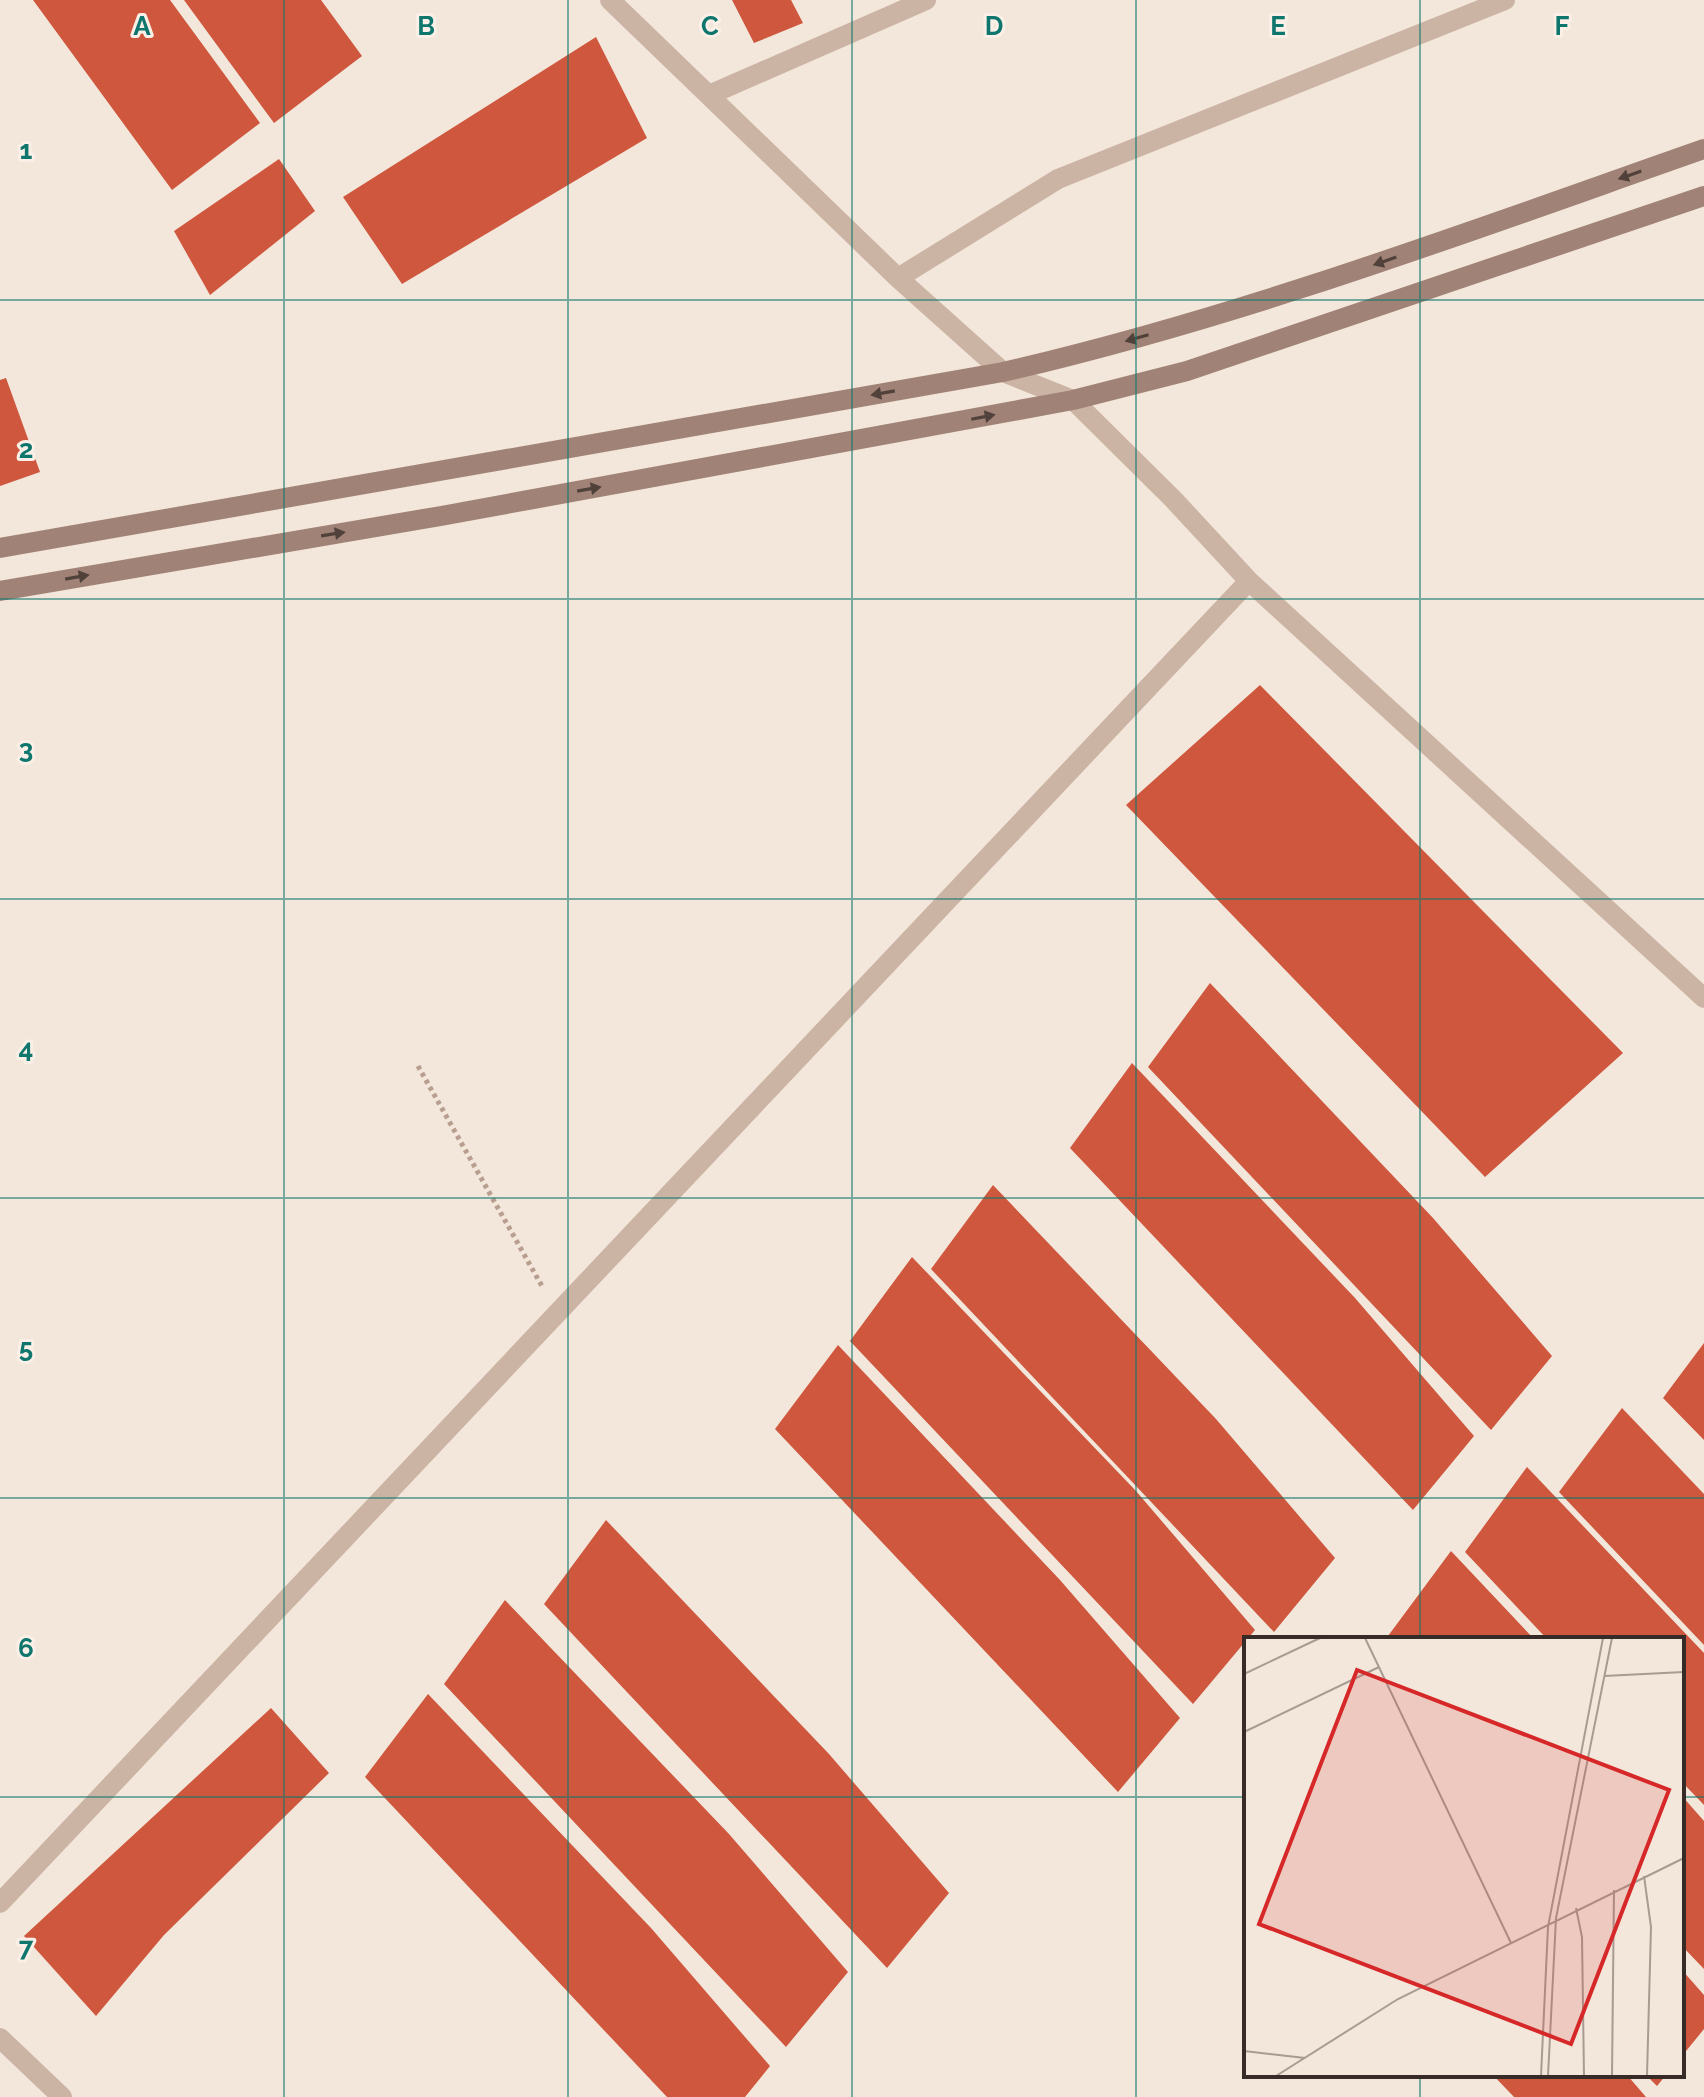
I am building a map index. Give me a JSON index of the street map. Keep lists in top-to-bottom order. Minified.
{"grid":{"columns":["A","B","C","D","E","F"],"rows":["1","2","3","4","5","6","7"]}}
